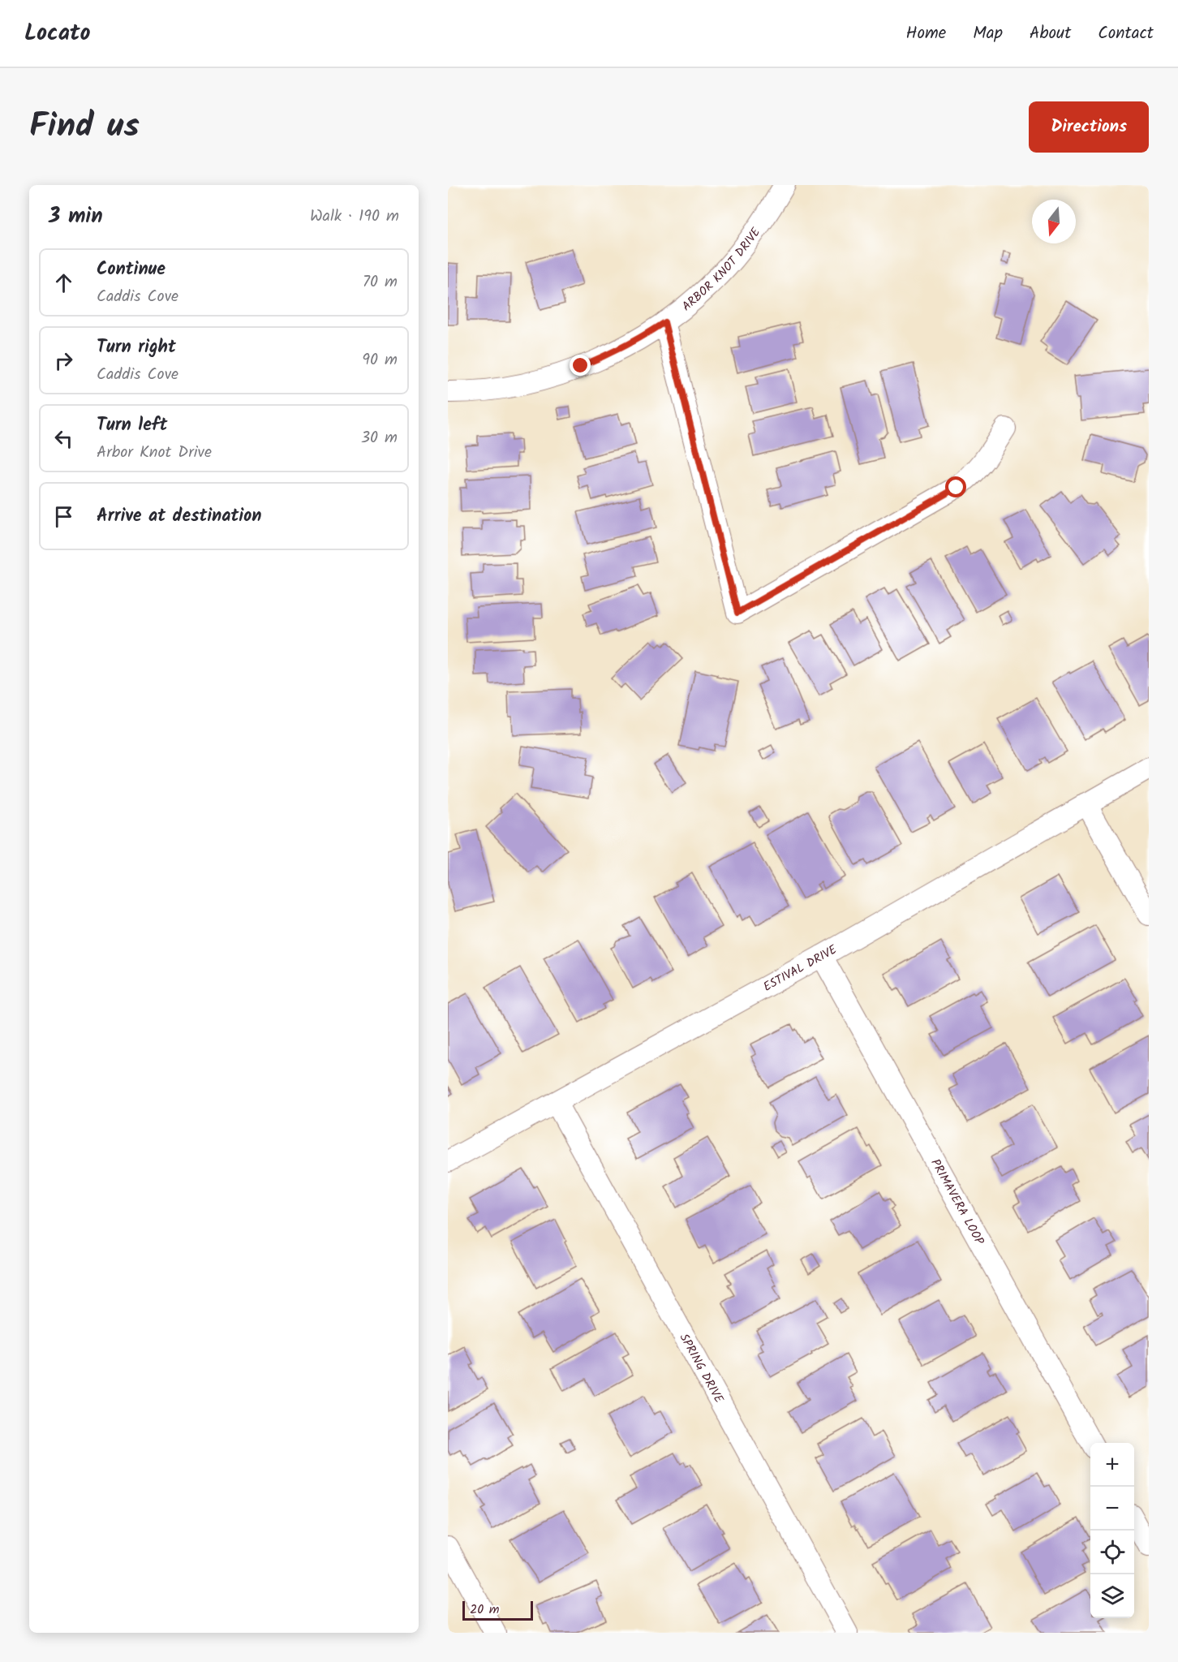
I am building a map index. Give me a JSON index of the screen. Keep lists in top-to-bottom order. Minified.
{"streets":{"street":["ARBOR KNOT DRIVE","ESTIVAL DRIVE","PRIMAVERA LOOP","SPRING DRIVE"]},"crossings":[["ESTIVAL DRIVE","PRIMAVERA LOOP"],["ESTIVAL DRIVE","SPRING DRIVE"]],"scale_bar":"20 m","north":"bottom","page":{"header":"Locato","nav":["Home","Map","About","Contact"],"title":"Find us","buttons":"Directions","heading":["3 min","Walk · 190 m"],"list":[["Continue","Caddis Cove","70 m"],["Turn right","Caddis Cove","90 m"],["Turn left","Arbor Knot Drive","30 m"],"Arrive at destination"],"map_buttons":["+","−"],"scale":"20 m"}}
